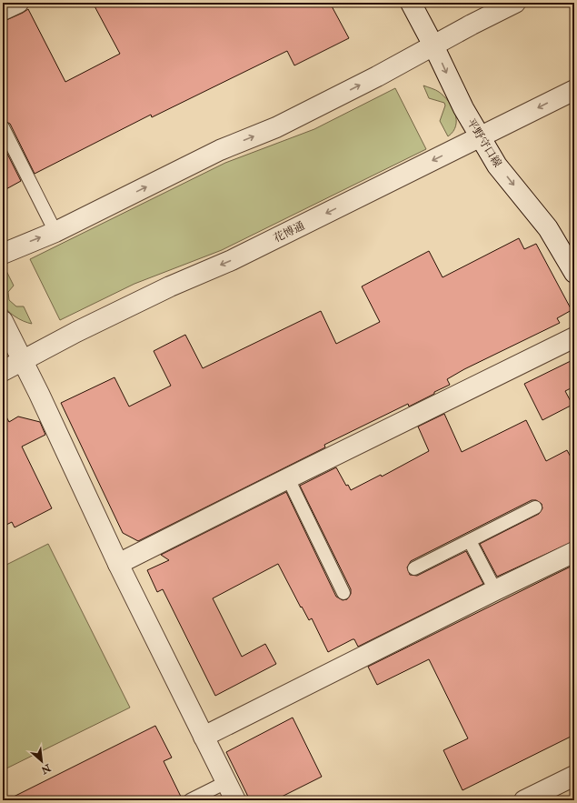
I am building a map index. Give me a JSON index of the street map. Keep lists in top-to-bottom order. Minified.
{"streets":{"street":["平野守口線","花博通"]},"crossings":[["平野守口線","花博通"]],"one_way":["平野守口線"],"north":"bottom right"}
